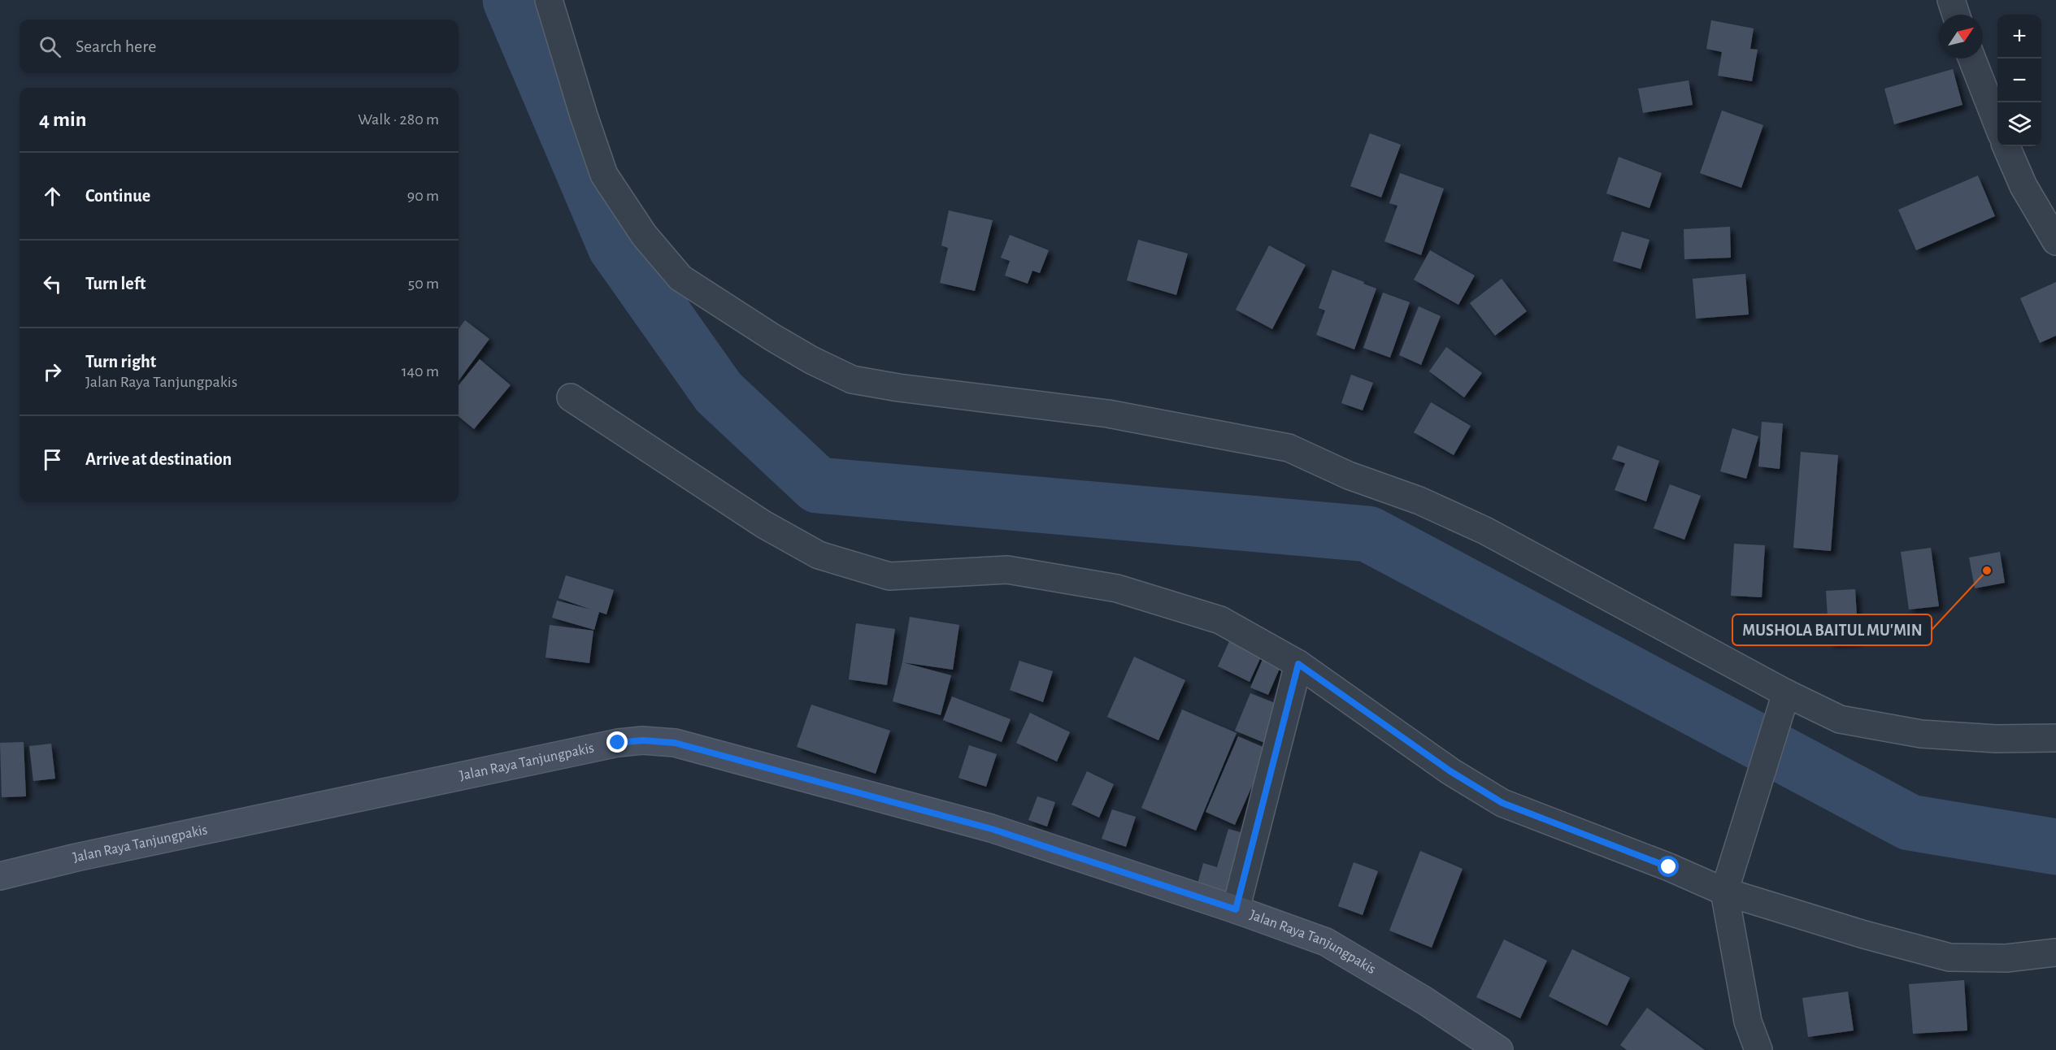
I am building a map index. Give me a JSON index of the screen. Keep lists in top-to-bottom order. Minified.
{"streets":{"street":["Jalan Raya Tanjungpakis"]},"places":["MUSHOLA BAITUL MU'MIN"],"north":"top right","page":{"map_buttons":["+","−"],"search":"Search here","heading":["4 min","Walk · 280 m"],"list":[["Continue","90 m"],["Turn left","50 m"],["Turn right","Jalan Raya Tanjungpakis","140 m"],"Arrive at destination"]}}
